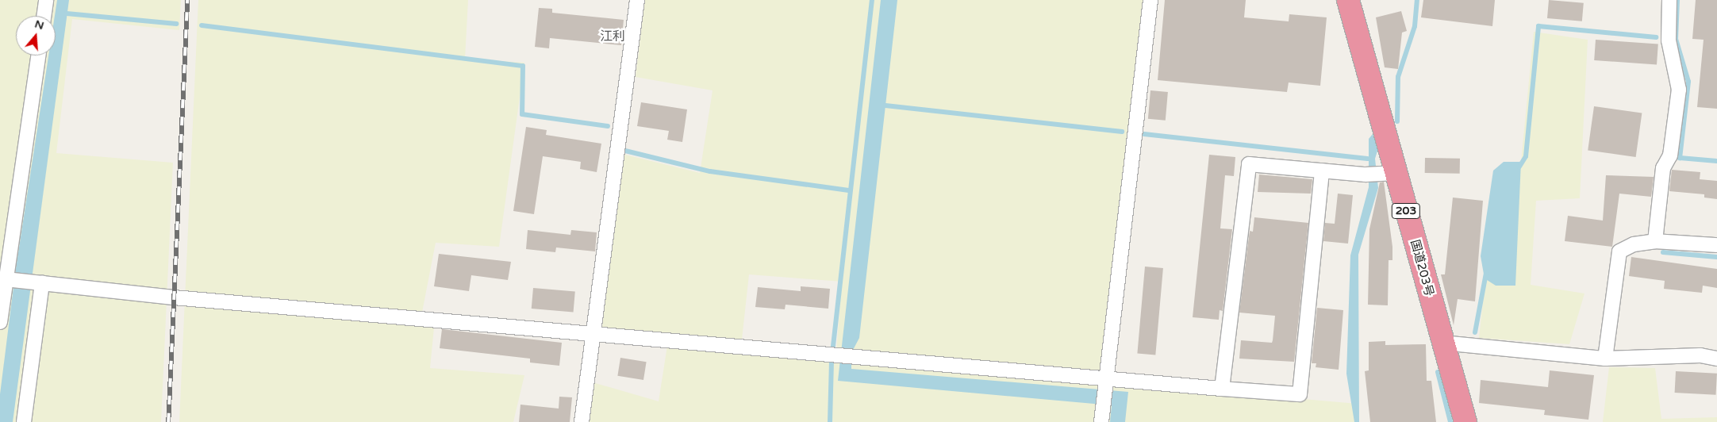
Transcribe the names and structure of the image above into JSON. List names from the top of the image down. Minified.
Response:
{"streets":{"highway":["203","国道203号"]},"districts":["江利"],"north":"top"}
